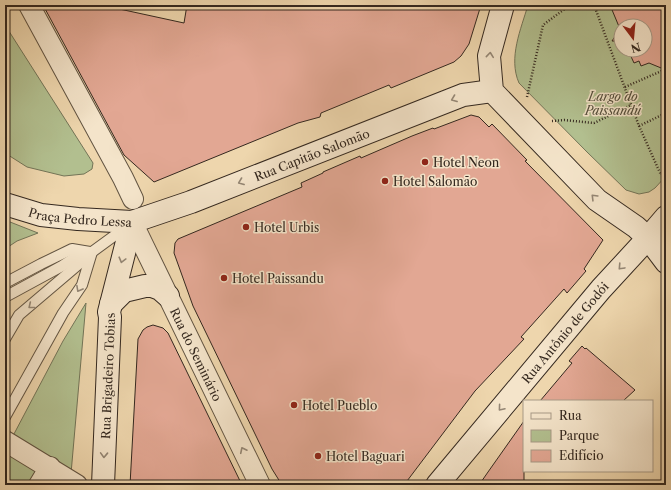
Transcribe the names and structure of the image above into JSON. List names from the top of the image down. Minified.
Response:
{"streets":{"main road":["Rua Capitão Salomão","Praça Pedro Lessa","Rua Antônio de Godói","Rua Brigadeiro Tobias"],"street":["Rua do Seminário"]},"crossings":[["Rua Capitão Salomão","Praça Pedro Lessa"],["Rua Capitão Salomão","Rua do Seminário"],["Rua Capitão Salomão","Rua Brigadeiro Tobias"],["Praça Pedro Lessa","Rua do Seminário"],["Praça Pedro Lessa","Rua Brigadeiro Tobias"],["Rua do Seminário","Rua Brigadeiro Tobias"]],"one_way":["Rua Capitão Salomão","Rua Antônio de Godói","Rua do Seminário","Rua Brigadeiro Tobias"],"parks":["Largo do Paissandú"],"places":["Hotel Neon","Hotel Salomão","Hotel Urbis","Hotel Paissandu","Hotel Pueblo","Hotel Baguari"],"legend":["Rua","Parque","Edifício"],"north":"bottom"}
